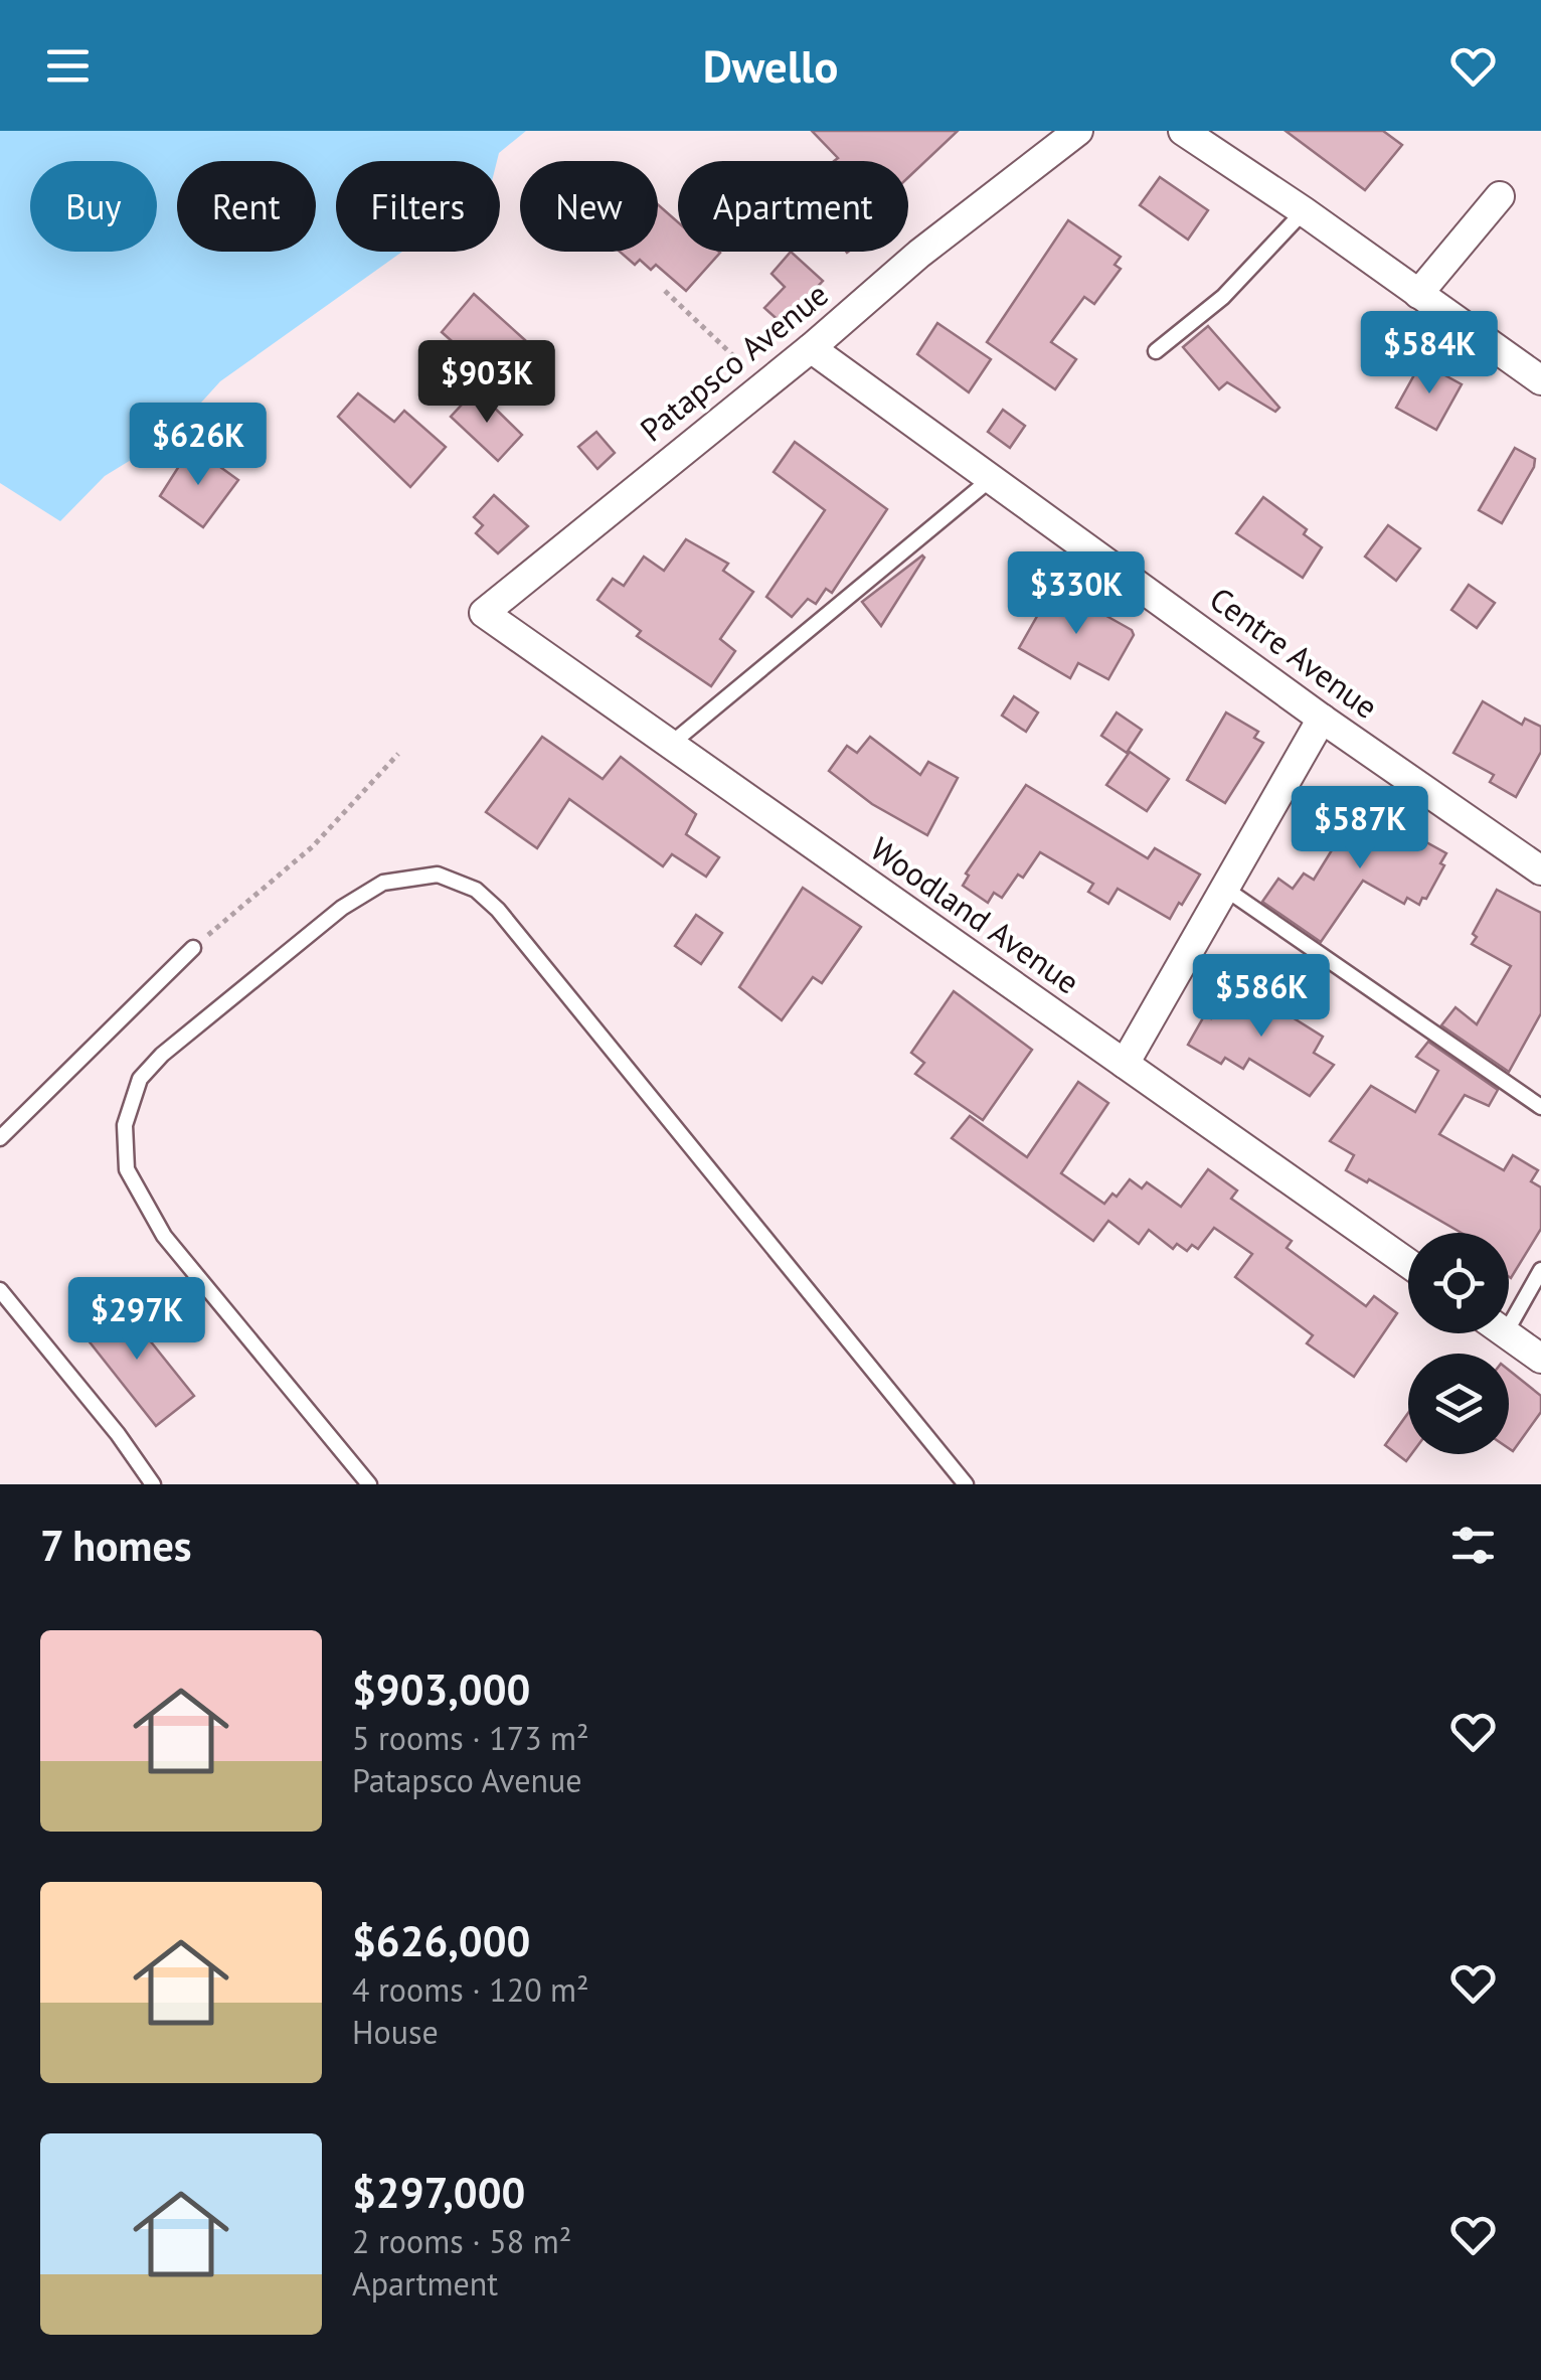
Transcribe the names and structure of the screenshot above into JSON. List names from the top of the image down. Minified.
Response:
{"streets":{"street":["Patapsco Avenue","Centre Avenue","Woodland Avenue"]},"crossings":[["Patapsco Avenue","Centre Avenue"],["Patapsco Avenue","Woodland Avenue"]],"page":{"header":"Dwello","chip":["Buy","Rent","Filters","New","Apartment"],"price":["$584K","$903K","$626K","$330K","$587K","$586K","$297K"],"heading":"7 homes","list":[{"name":"$903,000","note":"5 rooms · 173 m² · Patapsco Avenue"},{"name":"$626,000","note":"4 rooms · 120 m² · House"},{"name":"$297,000","note":"2 rooms · 58 m² · Apartment"}]}}
